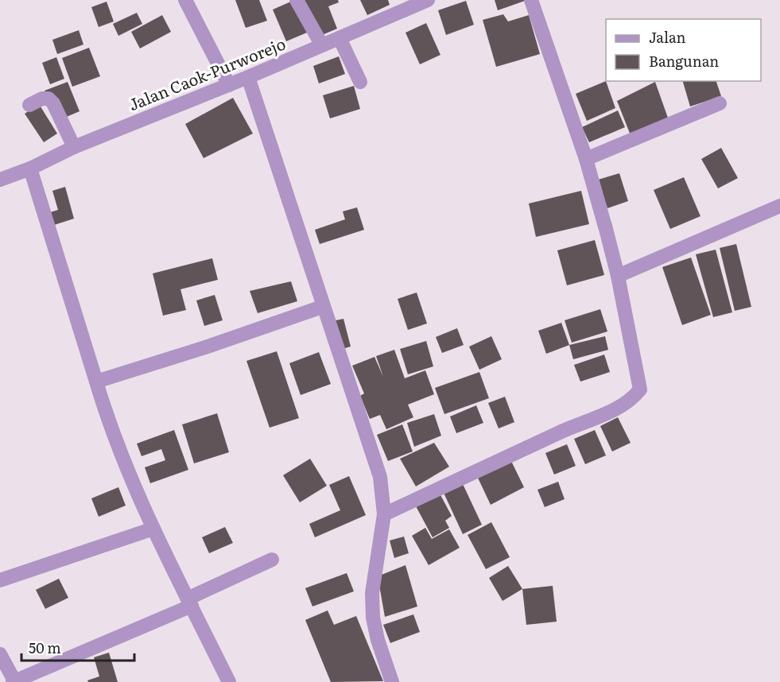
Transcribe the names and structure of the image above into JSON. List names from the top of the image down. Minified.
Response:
{"streets":{"street":["Jalan Caok-Purworejo"]},"legend":["Jalan","Bangunan"],"scale_bar":"50 m"}
